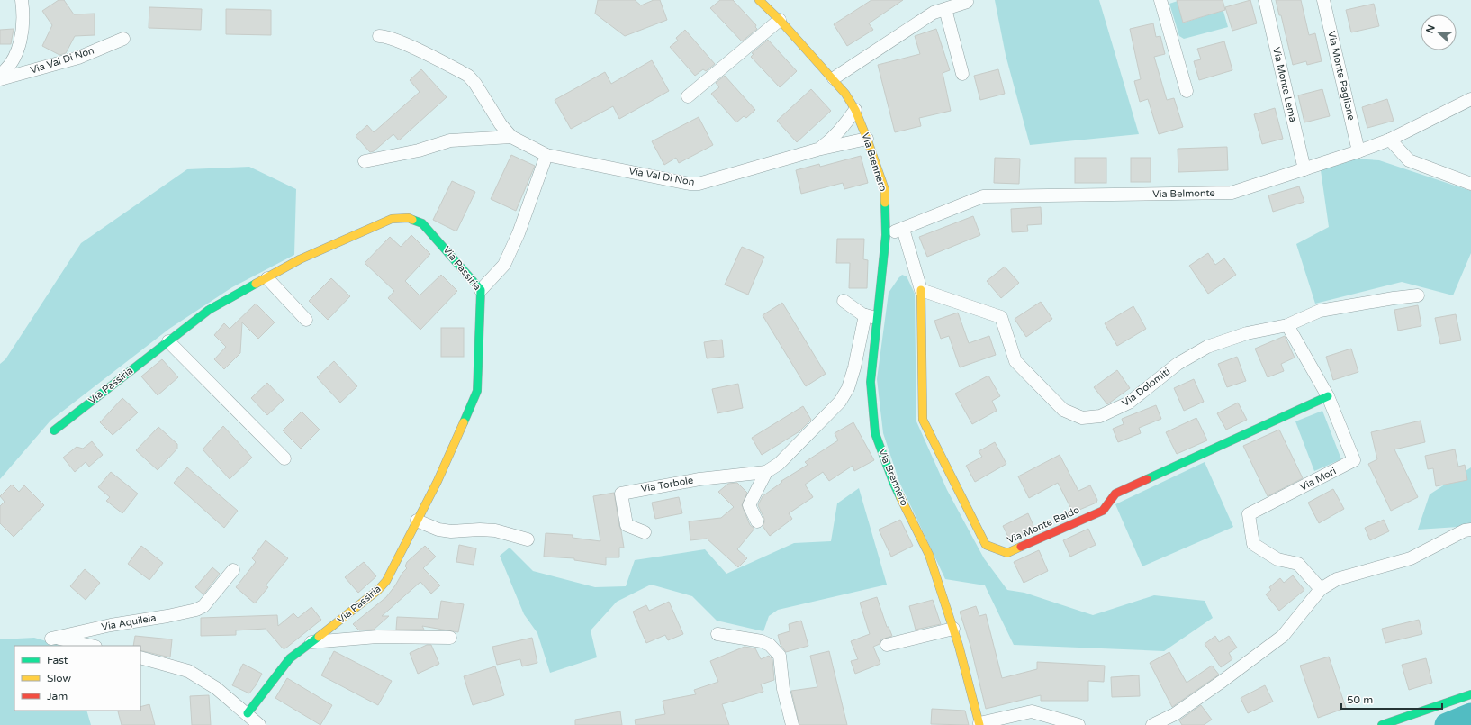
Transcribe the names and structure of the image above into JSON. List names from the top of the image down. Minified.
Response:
{"streets":{"street":["Via Val Di Non","Via Monte Paglione","Via Monte Lema","Via Brennero","Via Belmonte","Via Passiria","Via Dolomiti","Via Mori","Via Torbole","Via Monte Baldo","Via Aquileia"]},"crossings":[["Via Val Di Non","Via Brennero"],["Via Monte Paglione","Via Belmonte"],["Via Monte Lema","Via Belmonte"],["Via Brennero","Via Belmonte"],["Via Brennero","Via Torbole"],["Via Dolomiti","Via Mori"],["Via Dolomiti","Via Monte Baldo"],["Via Mori","Via Monte Baldo"]],"legend":["Fast","Slow","Jam"],"scale_bar":"50 m","north":"left"}
